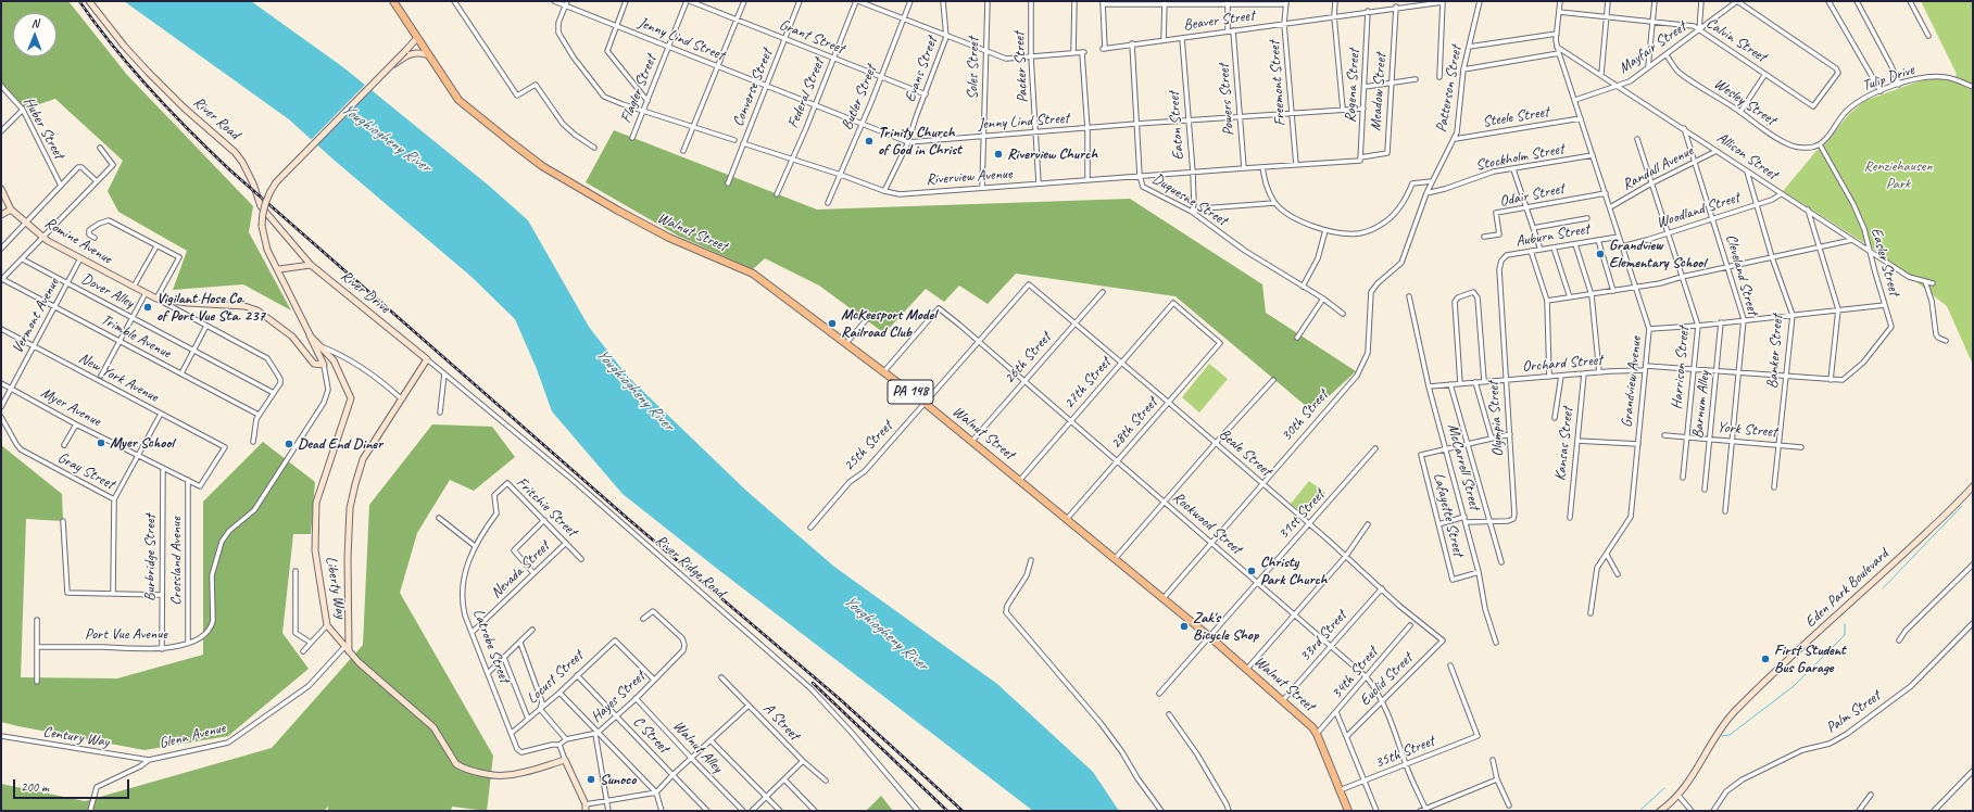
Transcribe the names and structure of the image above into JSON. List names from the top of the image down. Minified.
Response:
{"streets":{"main road":["Walnut Street","PA 148"],"street":["Beaver Street","Grant Street","Jenny Lind Street","Calvin Street","Mayfair Street","Packer Street","Soles Street","Evans Street","Tulip Drive","Freemont Street","Rogena Street","Converse Street","Flagler Street","Patterson Street","Meadow Street","Federal Street","Butler Street","Powers Street","Wesley Street","Steele Street","River Road","Eaton Street","Huber Street","Allison Street","Stockholm Street","Randall Avenue","Riverview Avenue","Odair Street","Duquesne Street","Woodland Street","Auburn Street","Romine Avenue","Easler Street","Cleveland Street","Dover Alley","River Drive","Vermont Avenue","Trimble Avenue","Banker Street","26th Street","Orchard Street","Harrison Street","New York Avenue","Grandview Avenue","27th Street","Barnum Alley","Myer Avenue","30th Street","Olympia Street","28th Street","York Street","Kansas Street","25th Street","Beale Street","McCarrell Street","Gray Street","Fritchie Street","31st Street","Lafayette Street","Rockwood Street","Burbridge Street","Crossland Avenue","River Ridge Road","Nevada Street","Liberty Way","Eden Park Boulevard","Port Vue Avenue","33rd Street","Latrobe Street","34th Street","Locust Street","Euclid Street","Hayes Street","Palm Street","A Street","C Street","Glenn Avenue","Century Way","Walnut Alley","35th Street"]},"crossings":[["Beaver Street","Freemont Street"],["Beaver Street","Rogena Street"],["Beaver Street","Meadow Street"],["Beaver Street","Powers Street"],["Beaver Street","Eaton Street"],["Beaver Street","Duquesne Street"],["Grant Street","Evans Street"],["Grant Street","Converse Street"],["Grant Street","Flagler Street"],["Grant Street","Federal Street"],["Grant Street","Butler Street"],["Jenny Lind Street","Packer Street"],["Jenny Lind Street","Soles Street"],["Jenny Lind Street","Evans Street"],["Jenny Lind Street","Freemont Street"],["Jenny Lind Street","Rogena Street"],["Jenny Lind Street","Converse Street"],["Jenny Lind Street","Flagler Street"],["Jenny Lind Street","Federal Street"],["Jenny Lind Street","Butler Street"],["Jenny Lind Street","Powers Street"],["Jenny Lind Street","Eaton Street"],["Jenny Lind Street","Duquesne Street"],["Calvin Street","Mayfair Street"],["Calvin Street","Grandview Avenue"],["Mayfair Street","Wesley Street"],["Mayfair Street","Allison Street"],["Mayfair Street","Grandview Avenue"],["Packer Street","Riverview Avenue"],["Soles Street","Riverview Avenue"],["Evans Street","Riverview Avenue"],["Tulip Drive","Wesley Street"],["Tulip Drive","Easler Street"],["Freemont Street","Riverview Avenue"],["Rogena Street","Meadow Street"],["Rogena Street","Riverview Avenue"],["Converse Street","Riverview Avenue"],["Patterson Street","Steele Street"],["Patterson Street","Stockholm Street"],["Patterson Street","30th Street"],["Meadow Street","Riverview Avenue"],["Federal Street","Riverview Avenue"],["Butler Street","Riverview Avenue"],["Powers Street","Riverview Avenue"],["Wesley Street","Easler Street"],["Steele Street","Grandview Avenue"],["River Road","River Drive"],["Eaton Street","Riverview Avenue"],["Eaton Street","Duquesne Street"],["Allison Street","Randall Avenue"],["Allison Street","Woodland Street"],["Allison Street","Easler Street"],["Allison Street","Cleveland Street"],["Allison Street","Banker Street"],["Allison Street","Grandview Avenue"],["Stockholm Street","Grandview Avenue"],["Randall Avenue","Cleveland Street"],["Randall Avenue","Harrison Street"],["Randall Avenue","Grandview Avenue"],["Riverview Avenue","Duquesne Street"],["Odair Street","Grandview Avenue"],["Woodland Street","Cleveland Street"],["Woodland Street","Banker Street"],["Woodland Street","Harrison Street"],["Woodland Street","Grandview Avenue"],["Walnut Street","26th Street"],["Walnut Street","27th Street"],["Walnut Street","30th Street"],["Walnut Street","28th Street"],["Walnut Street","25th Street"],["Walnut Street","31st Street"],["Walnut Street","Rockwood Street"],["Walnut Street","33rd Street"],["Walnut Street","34th Street"],["Walnut Street","35th Street"],["Auburn Street","Grandview Avenue"],["Auburn Street","Olympia Street"],["Romine Avenue","Dover Alley"],["Romine Avenue","Vermont Avenue"],["Romine Avenue","Port Vue Avenue"],["Easler Street","Orchard Street"],["Cleveland Street","Orchard Street"],["Cleveland Street","York Street"],["Dover Alley","Vermont Avenue"],["River Drive","River Ridge Road"],["Vermont Avenue","Trimble Avenue"],["Vermont Avenue","New York Avenue"],["Vermont Avenue","Myer Avenue"],["Banker Street","Orchard Street"],["Banker Street","York Street"],["26th Street","Beale Street"],["26th Street","Rockwood Street"],["Orchard Street","Harrison Street"],["Orchard Street","Grandview Avenue"],["Orchard Street","Barnum Alley"],["Orchard Street","Olympia Street"],["Orchard Street","Kansas Street"],["Orchard Street","McCarrell Street"],["Harrison Street","York Street"],["New York Avenue","Myer Avenue"],["27th Street","28th Street"],["27th Street","Beale Street"],["27th Street","Rockwood Street"],["Barnum Alley","York Street"],["Myer Avenue","Burbridge Street"],["Myer Avenue","Crossland Avenue"],["30th Street","Beale Street"],["30th Street","Rockwood Street"],["Olympia Street","McCarrell Street"],["28th Street","Beale Street"],["28th Street","Rockwood Street"],["25th Street","Beale Street"],["25th Street","Rockwood Street"],["Beale Street","31st Street"],["Beale Street","33rd Street"],["Beale Street","Euclid Street"],["McCarrell Street","Lafayette Street"],["Fritchie Street","Nevada Street"],["Fritchie Street","Latrobe Street"],["31st Street","Rockwood Street"],["Rockwood Street","33rd Street"],["Rockwood Street","34th Street"],["Rockwood Street","Euclid Street"],["Rockwood Street","35th Street"],["Burbridge Street","Port Vue Avenue"],["Crossland Avenue","Port Vue Avenue"],["Nevada Street","Latrobe Street"],["Liberty Way","Port Vue Avenue"],["Liberty Way","Glenn Avenue"],["Latrobe Street","Locust Street"],["Latrobe Street","Hayes Street"],["Locust Street","Hayes Street"],["Locust Street","C Street"],["Hayes Street","C Street"],["Hayes Street","Walnut Alley"],["Glenn Avenue","Century Way"]],"water":["Youghiogheny River"],"parks":["Renziehausen Park"],"places":["Trinity Church of God in Christ","Riverview Church","Grandview Elementary School","Vigilant Hose Co. of Port Vue Sta. 237","McKeesport Model Railroad Club","Myer School","Dead End Diner","Christy Park Church","Zak's Bicycle Shop","First Student Bus Garage","Sunoco"],"scale_bar":"200 m","north":"top"}
